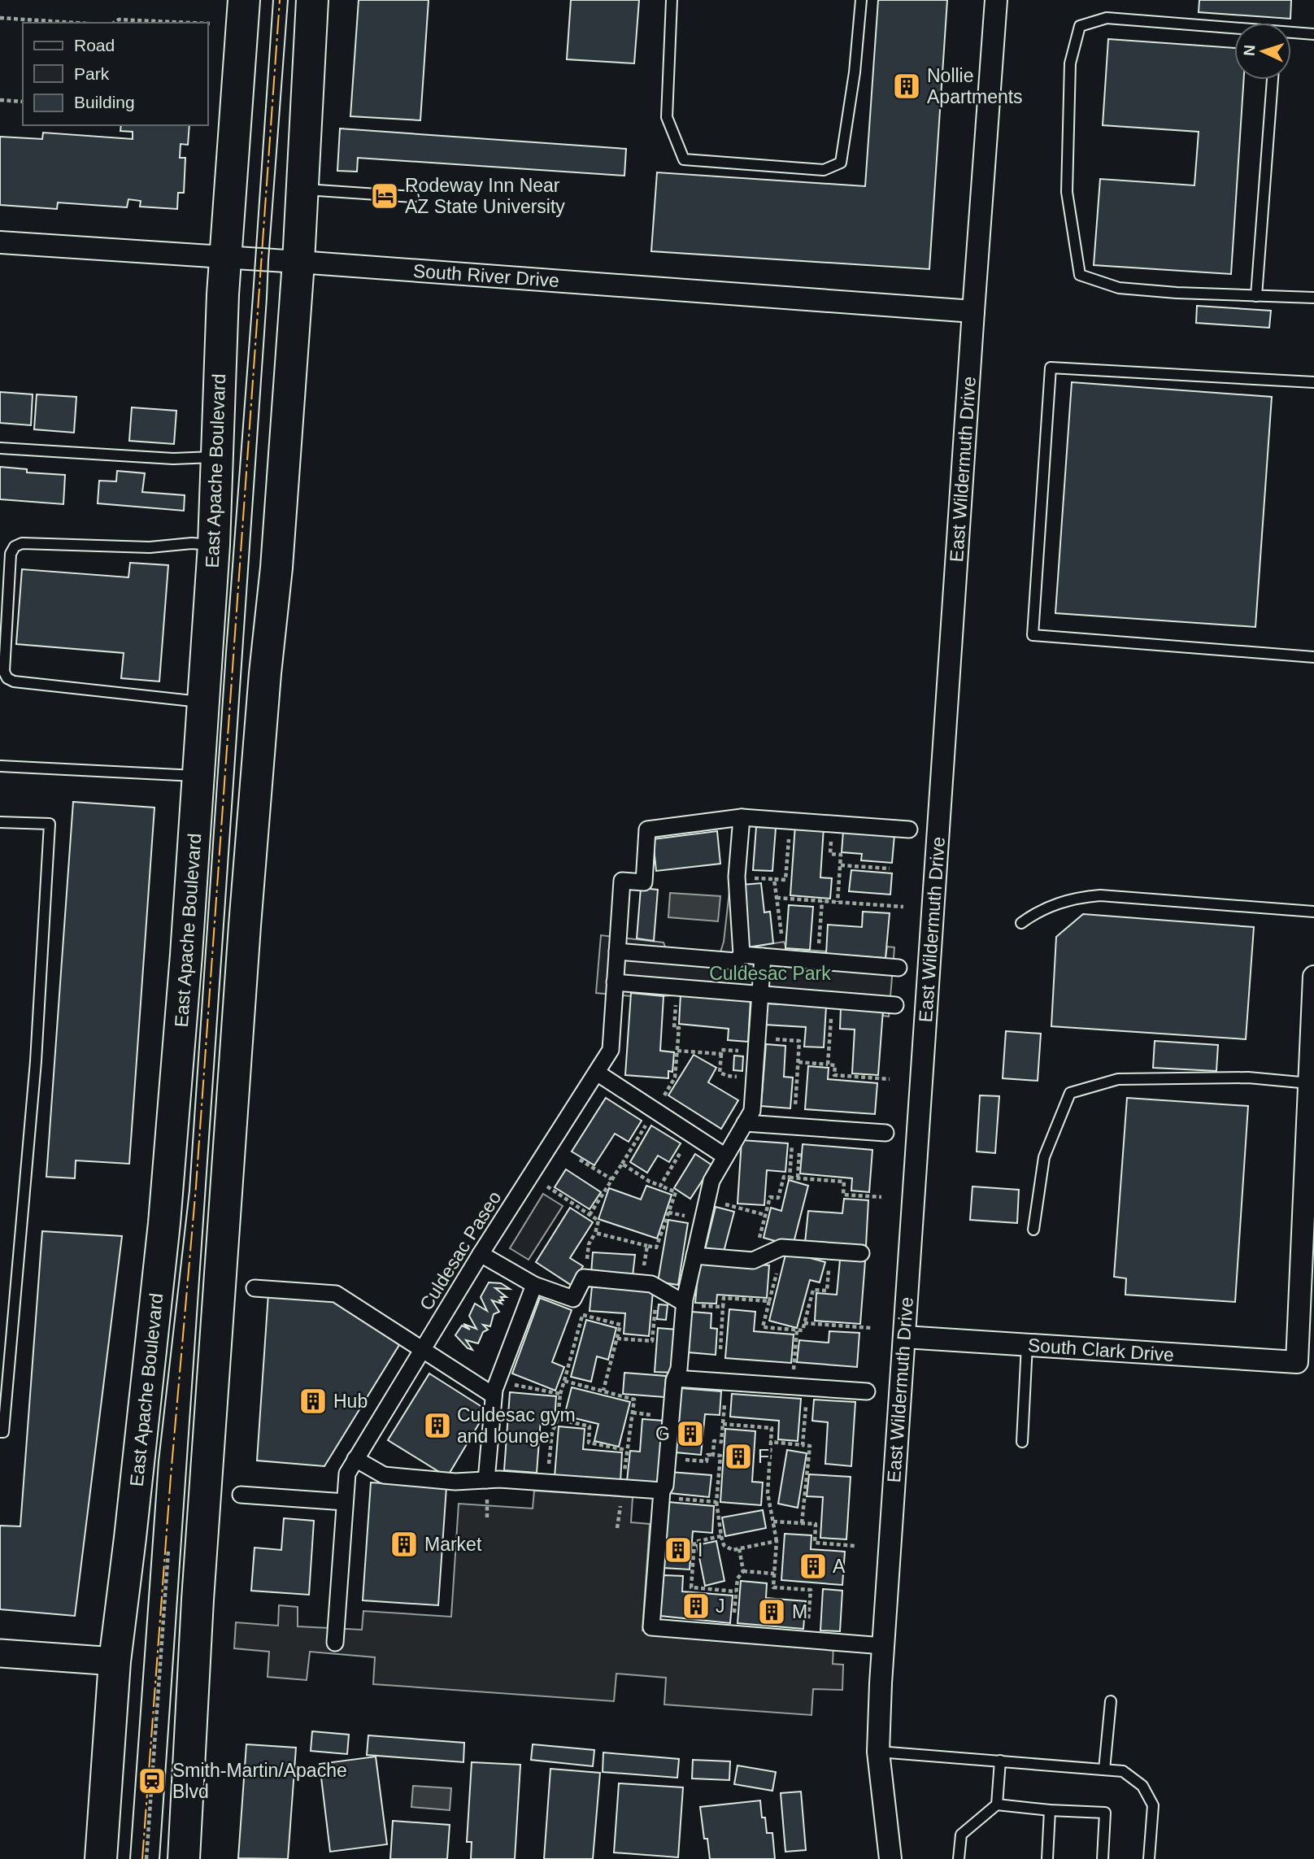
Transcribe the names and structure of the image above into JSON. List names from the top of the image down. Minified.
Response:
{"streets":{"main road":["East Apache Boulevard"],"street":["South River Drive","East Wildermuth Drive","Culdesac Paseo","South Clark Drive"]},"crossings":[["South River Drive","East Wildermuth Drive"],["South River Drive","East Apache Boulevard"],["East Wildermuth Drive","South Clark Drive"]],"parks":["Culdesac Park"],"places":{"building":["Nollie Apartments","Hub","Culdesac gym and lounge","G","F","Market","I","A","J","M"],"hotel":["Rodeway Inn Near AZ State University"],"station":["Smith-Martin/Apache Blvd"]},"legend":["Road","Park","Building"],"north":"left"}
